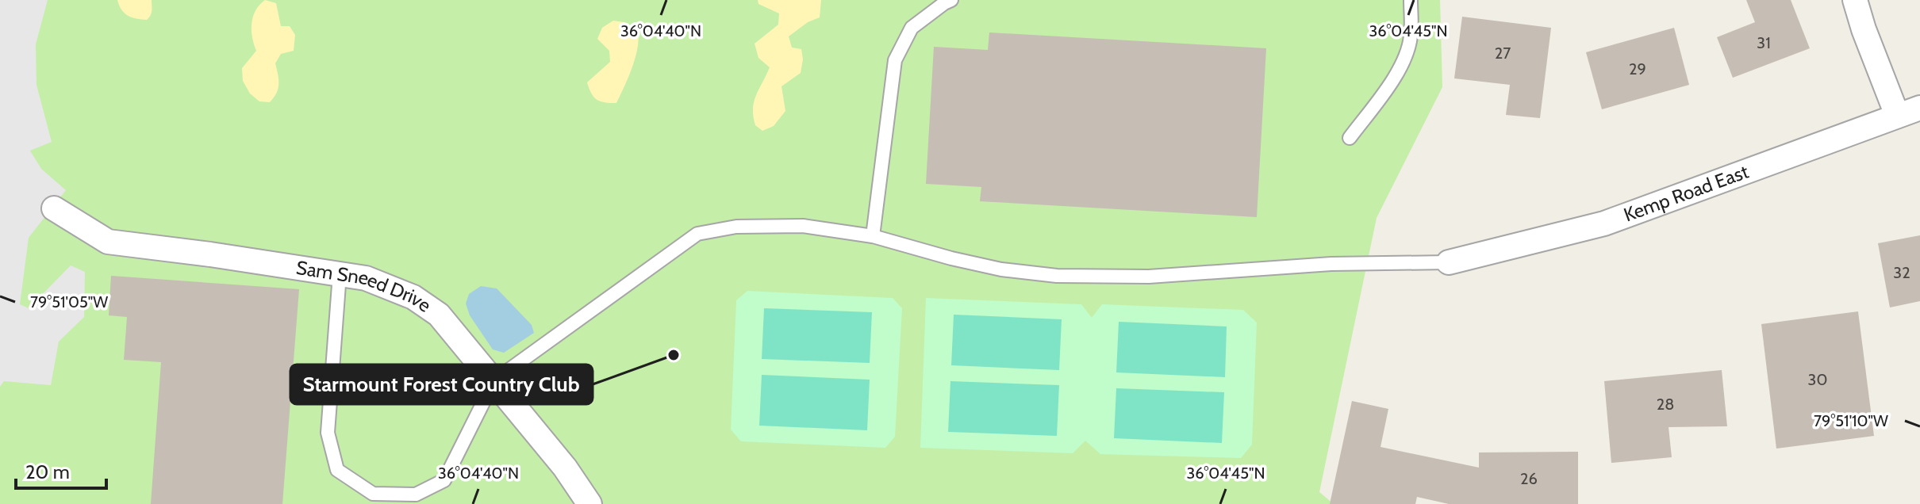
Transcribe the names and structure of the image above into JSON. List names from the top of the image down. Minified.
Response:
{"streets":{"street":["Kemp Road East","Sam Sneed Drive"]},"places":["Starmount Forest Country Club"],"house_numbers":["31","27","29","32","30","28","26"],"scale_bar":"20 m","coordinates":["36°04'40\"N","36°04'45\"N","79°51'05\"W","79°51'10\"W"]}
